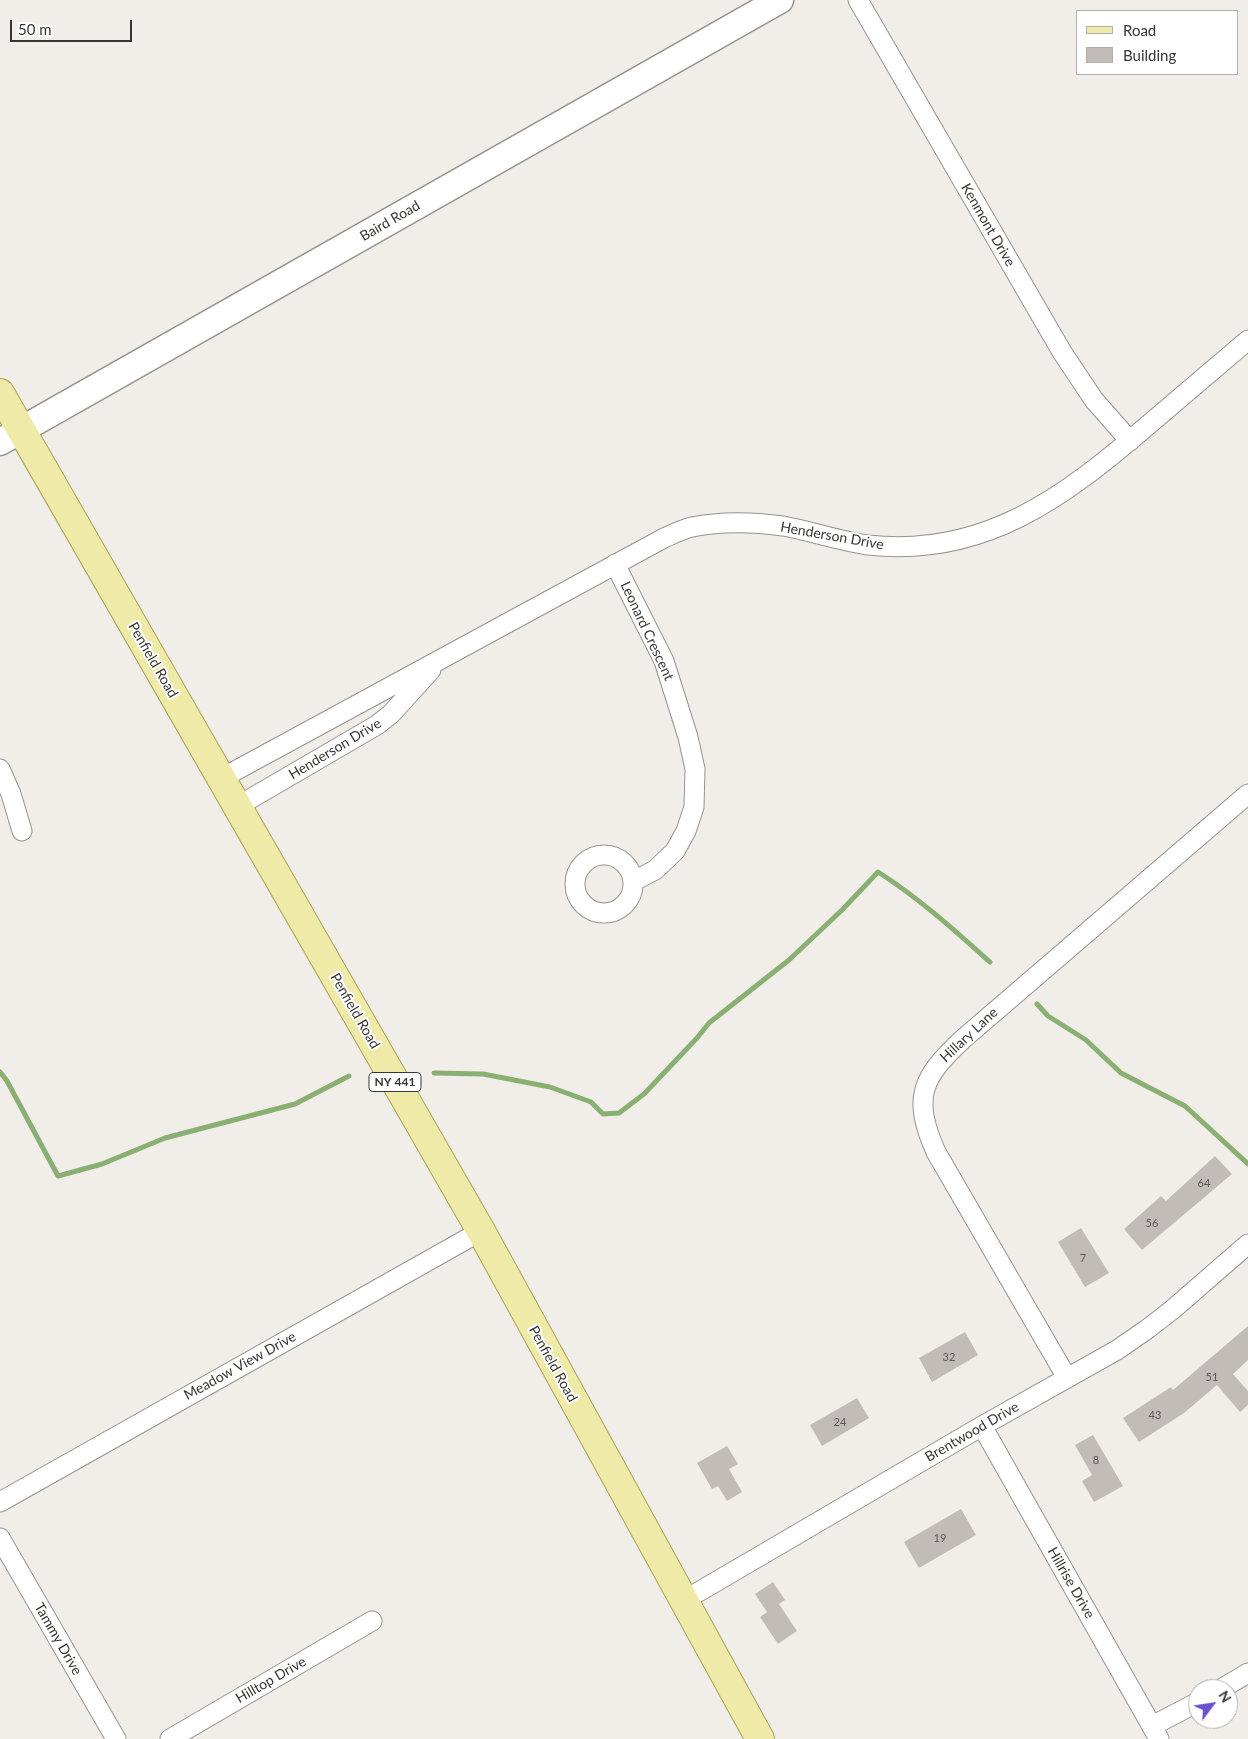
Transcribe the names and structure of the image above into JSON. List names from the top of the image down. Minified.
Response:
{"streets":{"main road":["Penfield Road","NY 441"],"street":["Baird Road","Kenmont Drive","Henderson Drive","Leonard Crescent","Hillary Lane","Meadow View Drive","Brentwood Drive","Hillrise Drive","Tammy Drive","Hilltop Drive"]},"crossings":[["Baird Road","Penfield Road"],["Kenmont Drive","Henderson Drive"],["Henderson Drive","Leonard Crescent"],["Henderson Drive","Penfield Road"],["Penfield Road","Meadow View Drive"],["Penfield Road","Brentwood Drive"],["Hillary Lane","Brentwood Drive"],["Brentwood Drive","Hillrise Drive"]],"house_numbers":["64","56","7","32","51","43","24","8","19"],"legend":["Road","Building"],"scale_bar":"50 m","north":"top right"}
